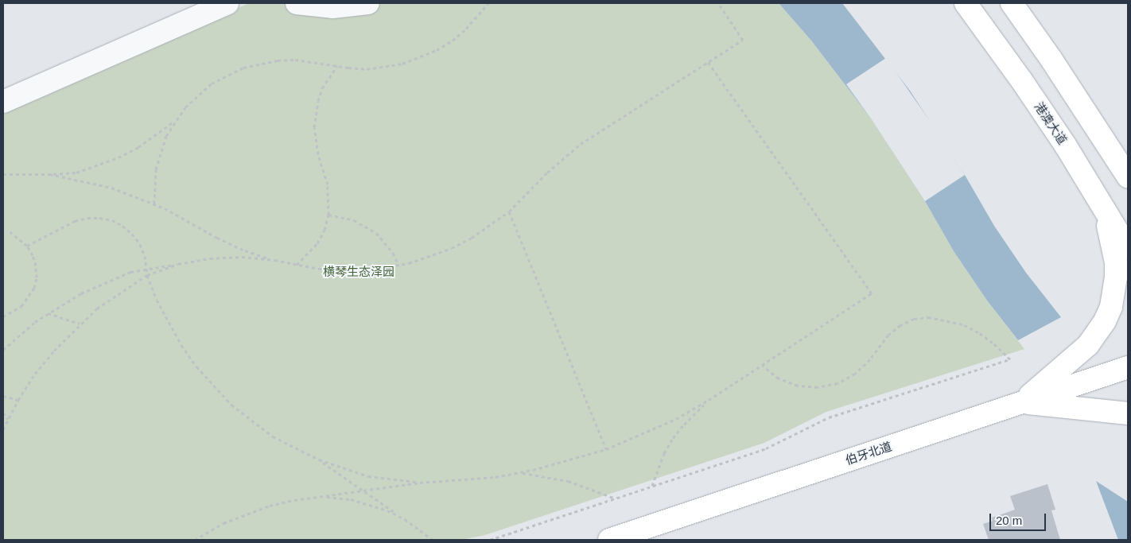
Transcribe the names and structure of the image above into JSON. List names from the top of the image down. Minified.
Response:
{"streets":{"main road":["港澳大道","伯牙北道"]},"parks":["横琴生态泽园"],"scale_bar":"20 m"}
